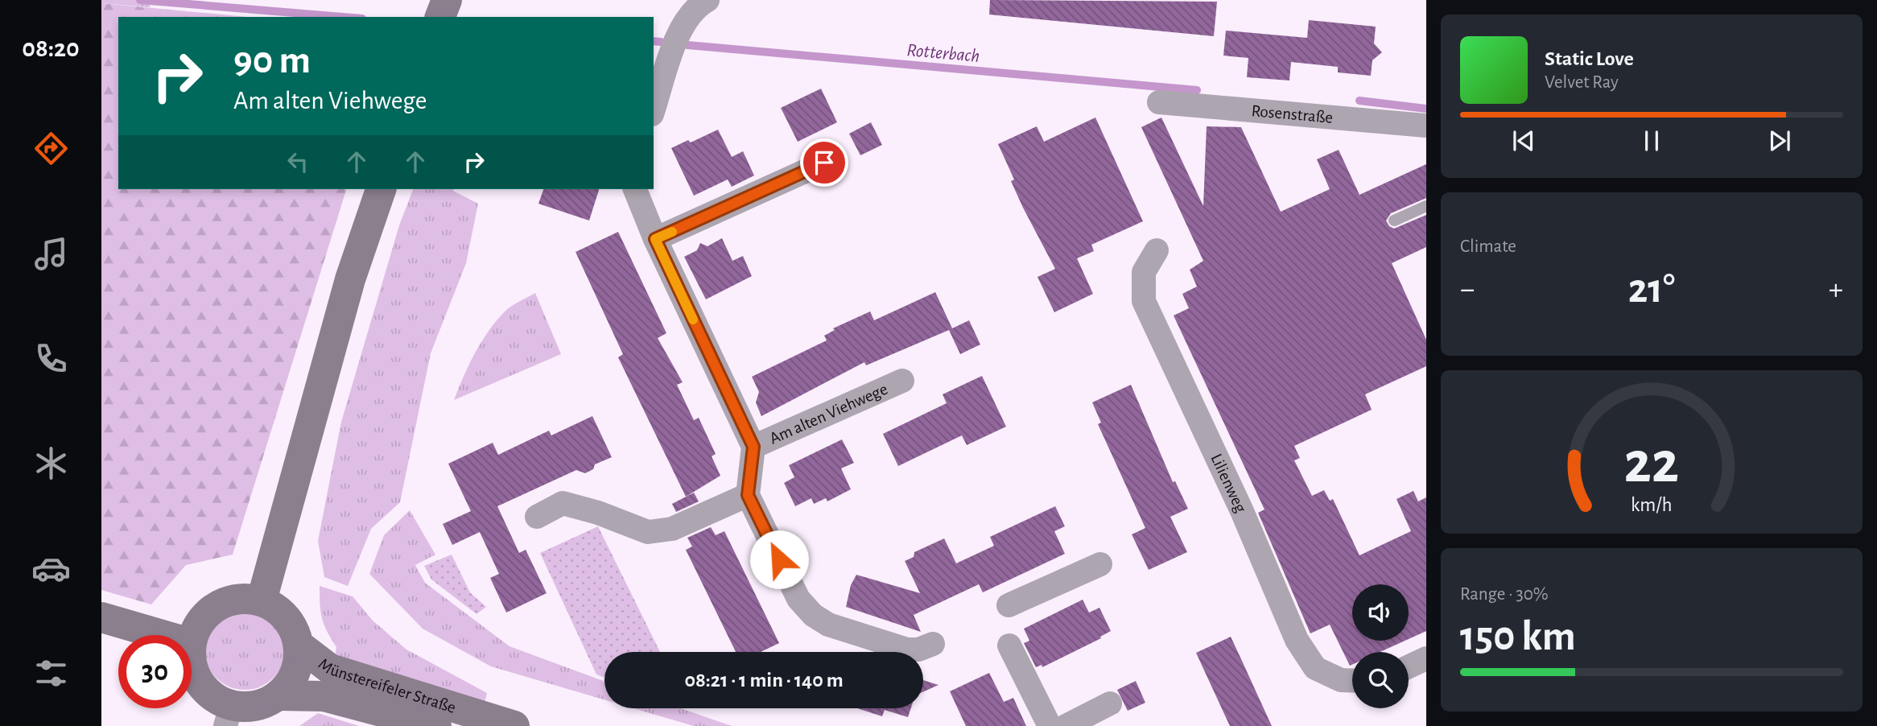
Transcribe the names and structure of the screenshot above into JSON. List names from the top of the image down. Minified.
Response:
{"streets":{"main road":["Münstereifeler Straße"],"street":["Rosenstraße","Am alten Viehwege","Lilienweg"]},"water":["Rotterbach"],"page":{"tabs":"08:20","turn":["90 m","Am alten Viehwege"],"song":["Static Love","Velvet Ray"],"tile":["Climate",["Range · 30%","150 km"]],"heat":["−","21°","+"],"limit":"30","trip":"08:21 · 1 min · 140 m","gauge":["22","km/h"]}}
